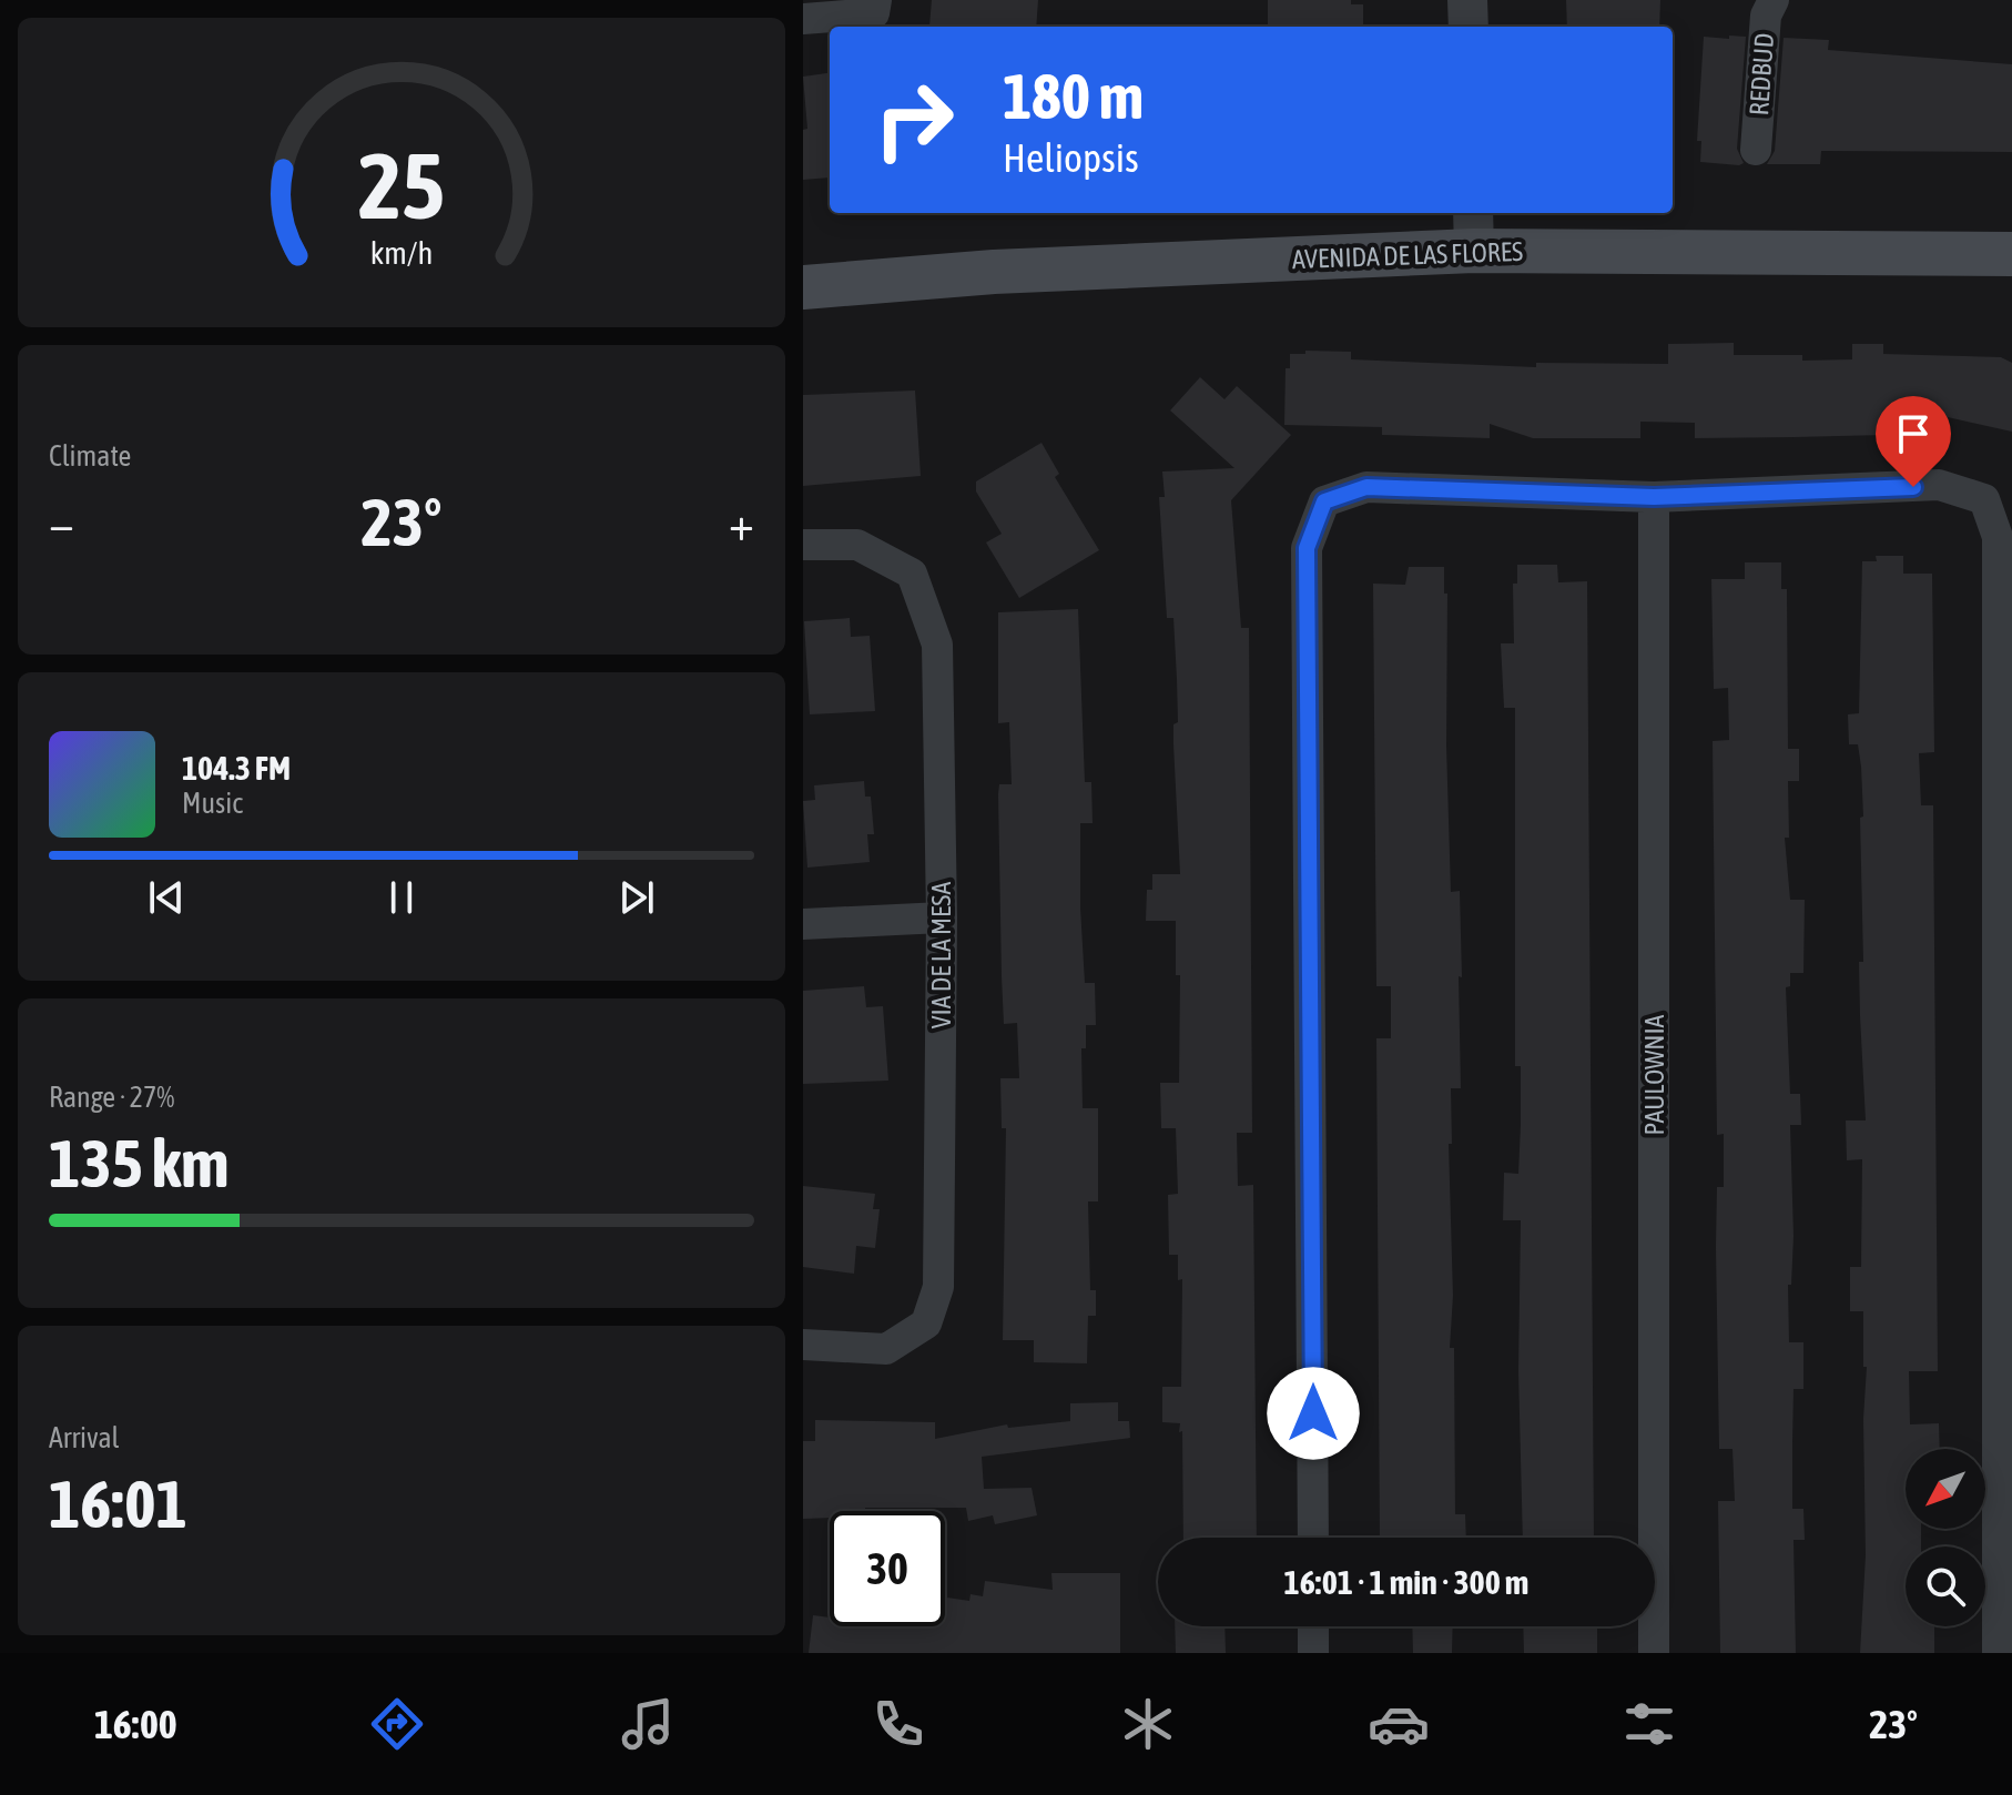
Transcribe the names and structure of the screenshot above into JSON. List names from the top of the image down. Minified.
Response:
{"streets":{"main road":["AVENIDA DE LAS FLORES"],"street":["REDBUD","VIA DE LA MESA","PAULOWNIA"]},"north":"bottom left","page":{"turn":["180 m","Heliopsis"],"tile":["Climate",["Range · 27%","135 km"],["Arrival","16:01"]],"heat":["−","23°","+"],"song":["104.3 FM","Music"],"limit":"30","trip":"16:01 · 1 min · 300 m","tabs":["16:00","23°"],"gauge":["25","km/h"]}}
